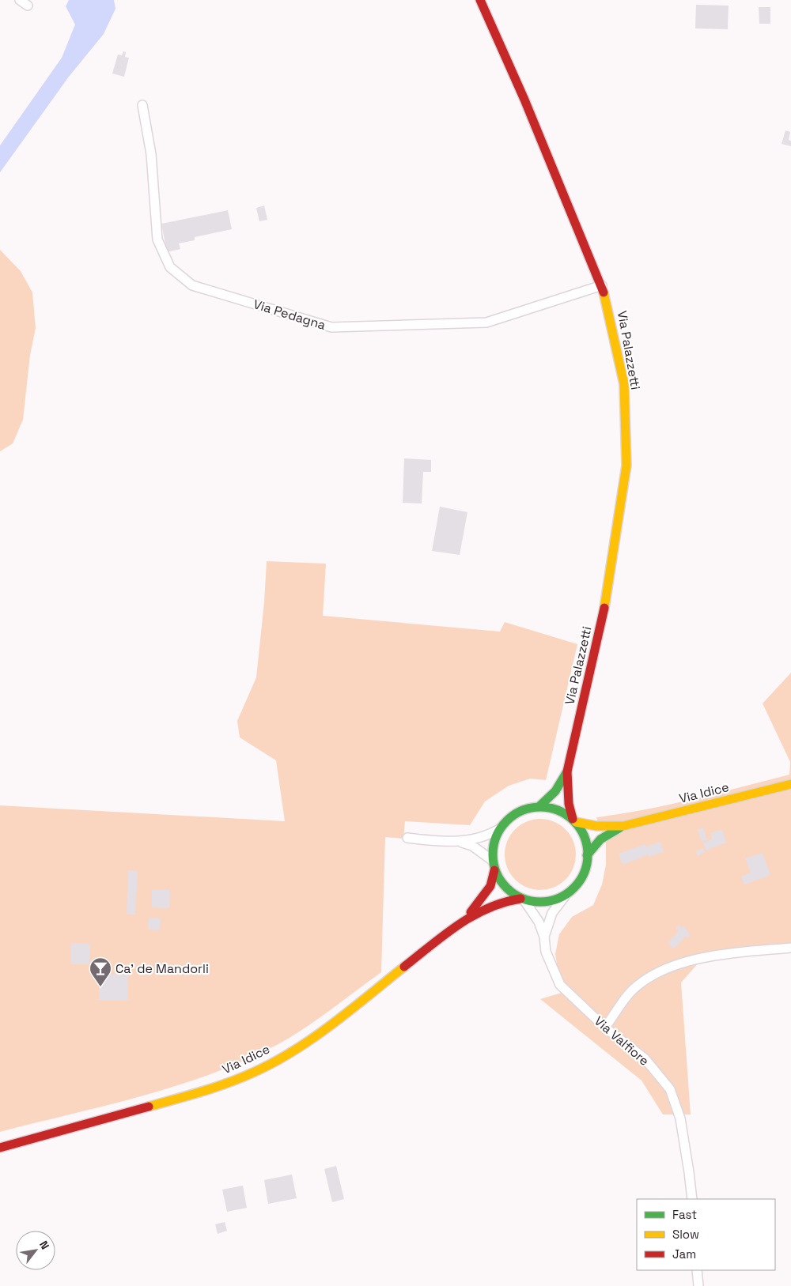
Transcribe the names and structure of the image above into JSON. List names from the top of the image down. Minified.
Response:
{"streets":{"main road":["Via Palazzetti","Via Idice"],"street":["Via Pedagna","Via Valfiore"]},"crossings":[["Via Pedagna","Via Palazzetti"],["Via Palazzetti","Via Idice"],["Via Palazzetti","Via Valfiore"],["Via Idice","Via Valfiore"]],"places":{"bar":["Ca' de Mandorli"]},"legend":["Fast","Slow","Jam"],"north":"top right"}
